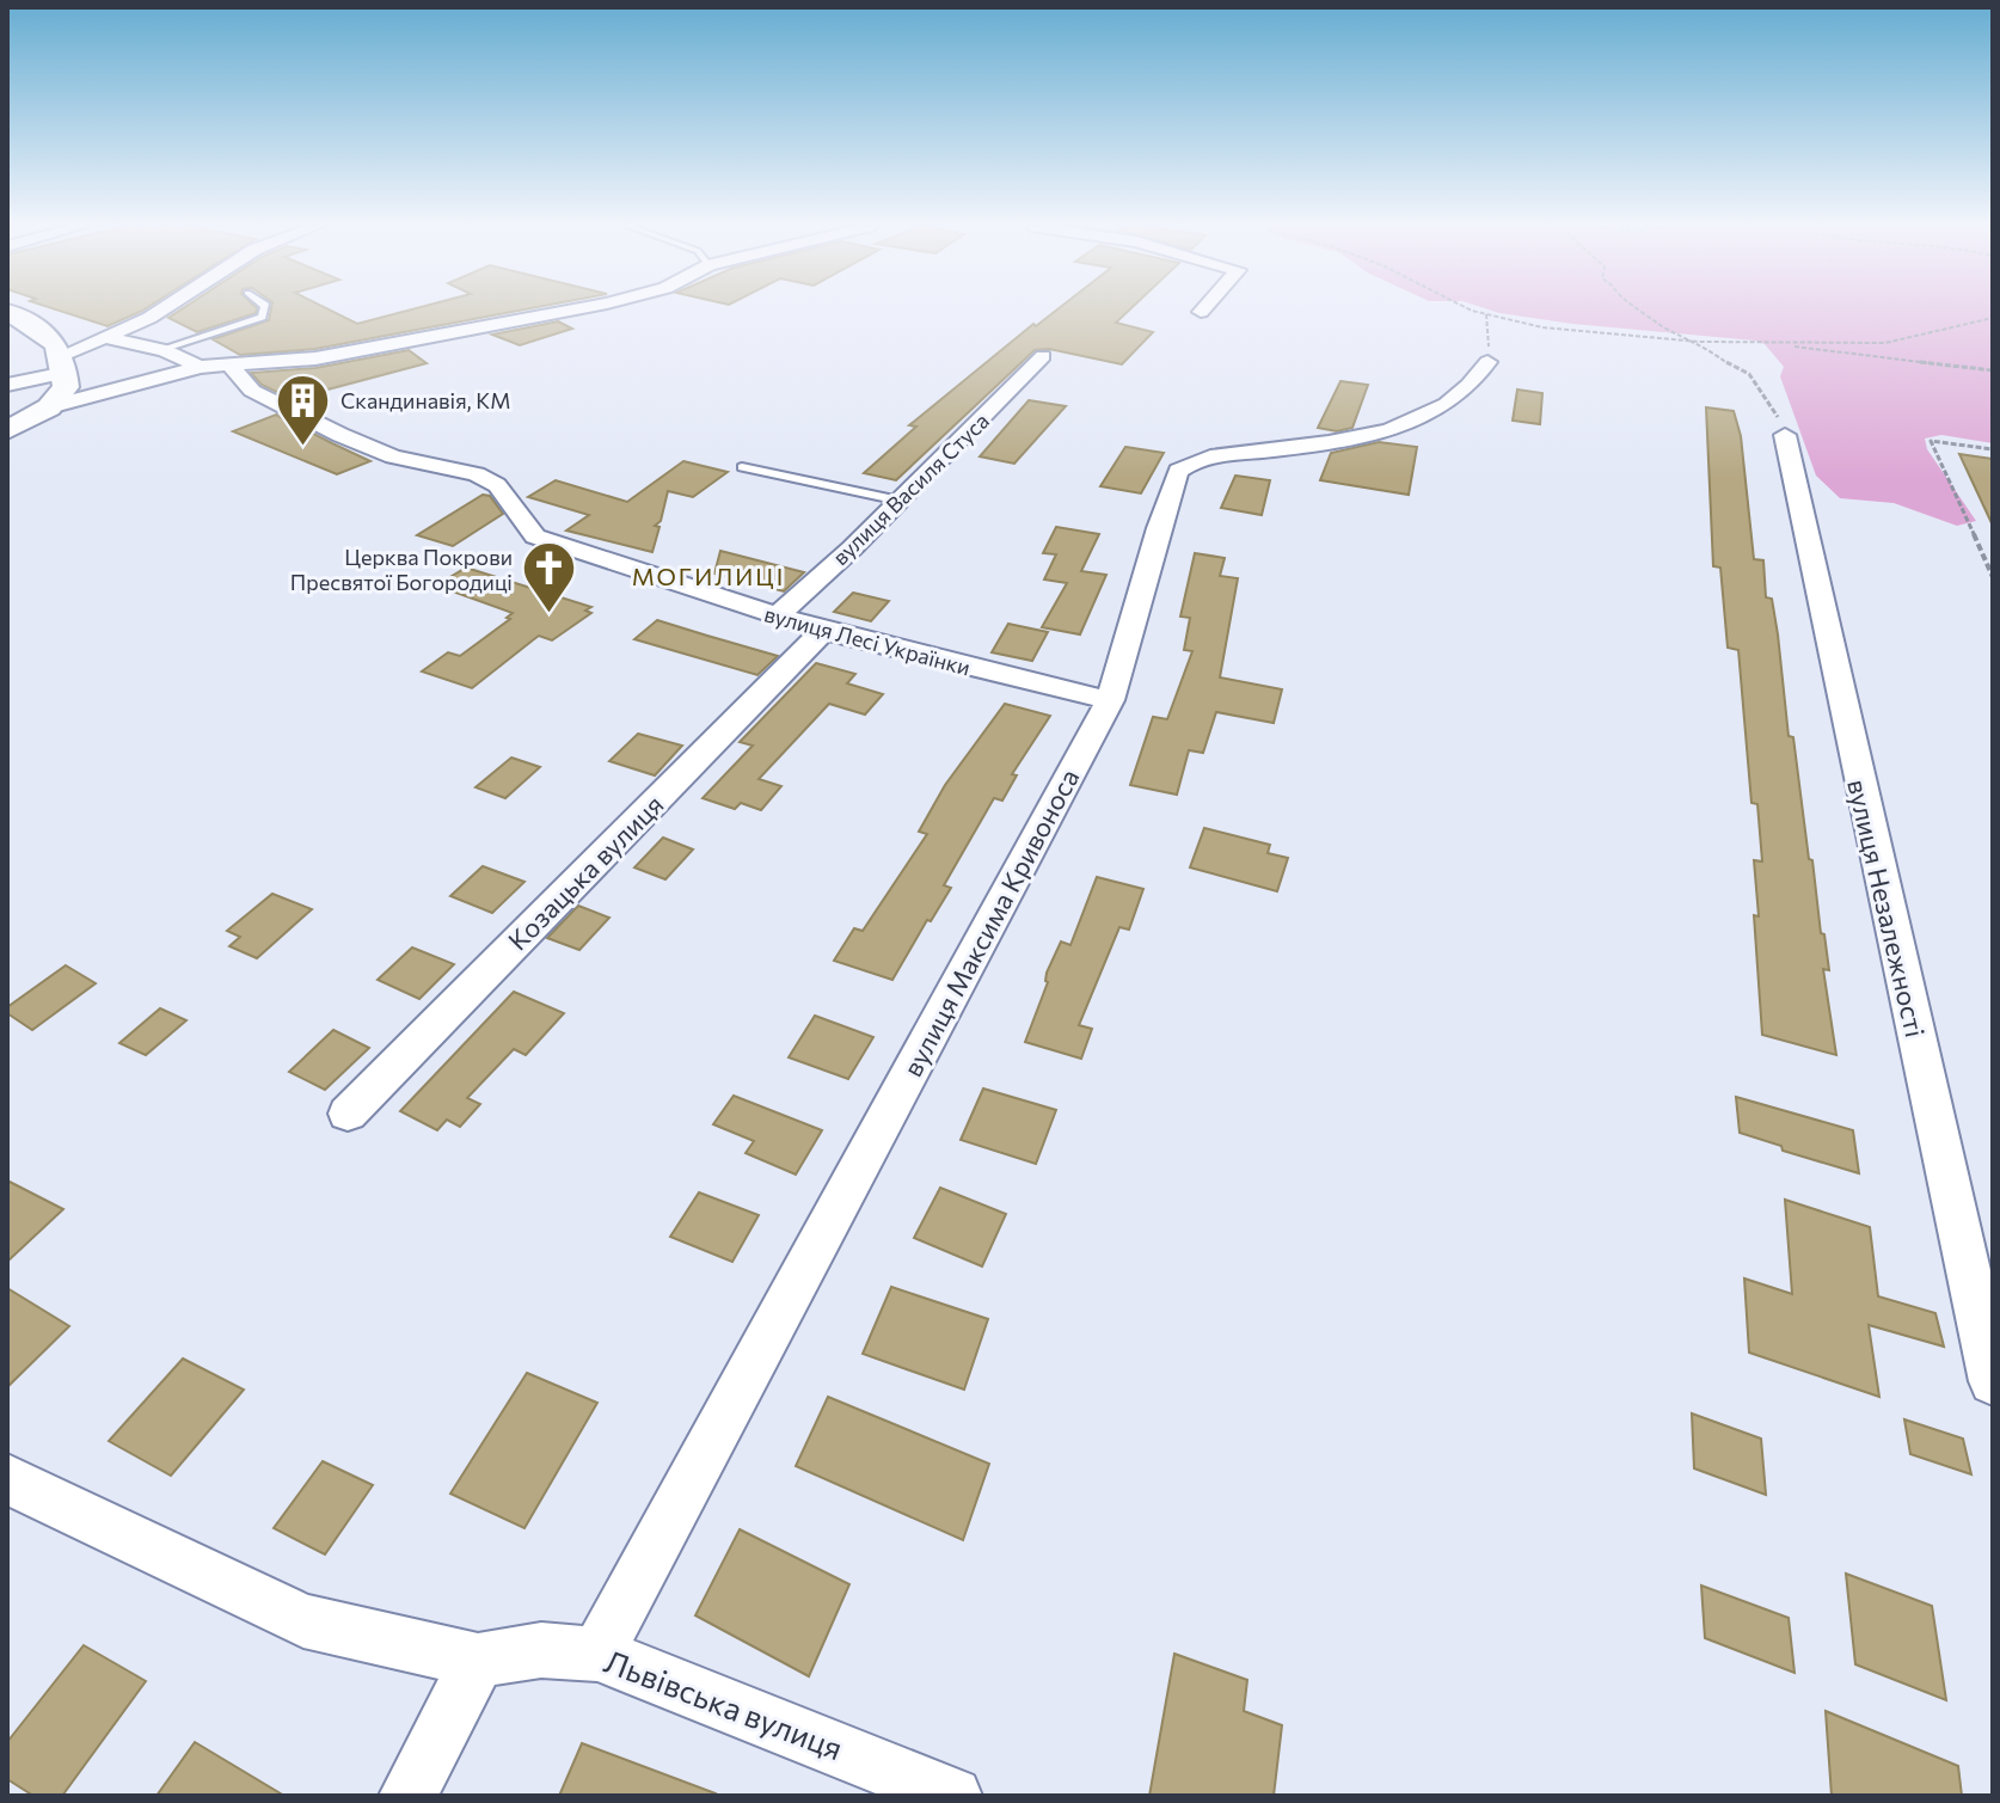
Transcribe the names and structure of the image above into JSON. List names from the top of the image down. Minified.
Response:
{"streets":{"street":["вулиця Василя Стуса","вулиця Лесі Українки","Козацька вулиця","вулиця Незалежності","вулиця Максима Кривоноса","Львівська вулиця"]},"crossings":[["вулиця Василя Стуса","вулиця Лесі Українки"],["вулиця Лесі Українки","Козацька вулиця"],["вулиця Лесі Українки","вулиця Максима Кривоноса"],["вулиця Максима Кривоноса","Львівська вулиця"]],"districts":["МОГИЛИЦІ"],"places":{"building":["Скандинавія, КМ"],"church":["Церква Покрови Пресвятої Богородиці"]}}
